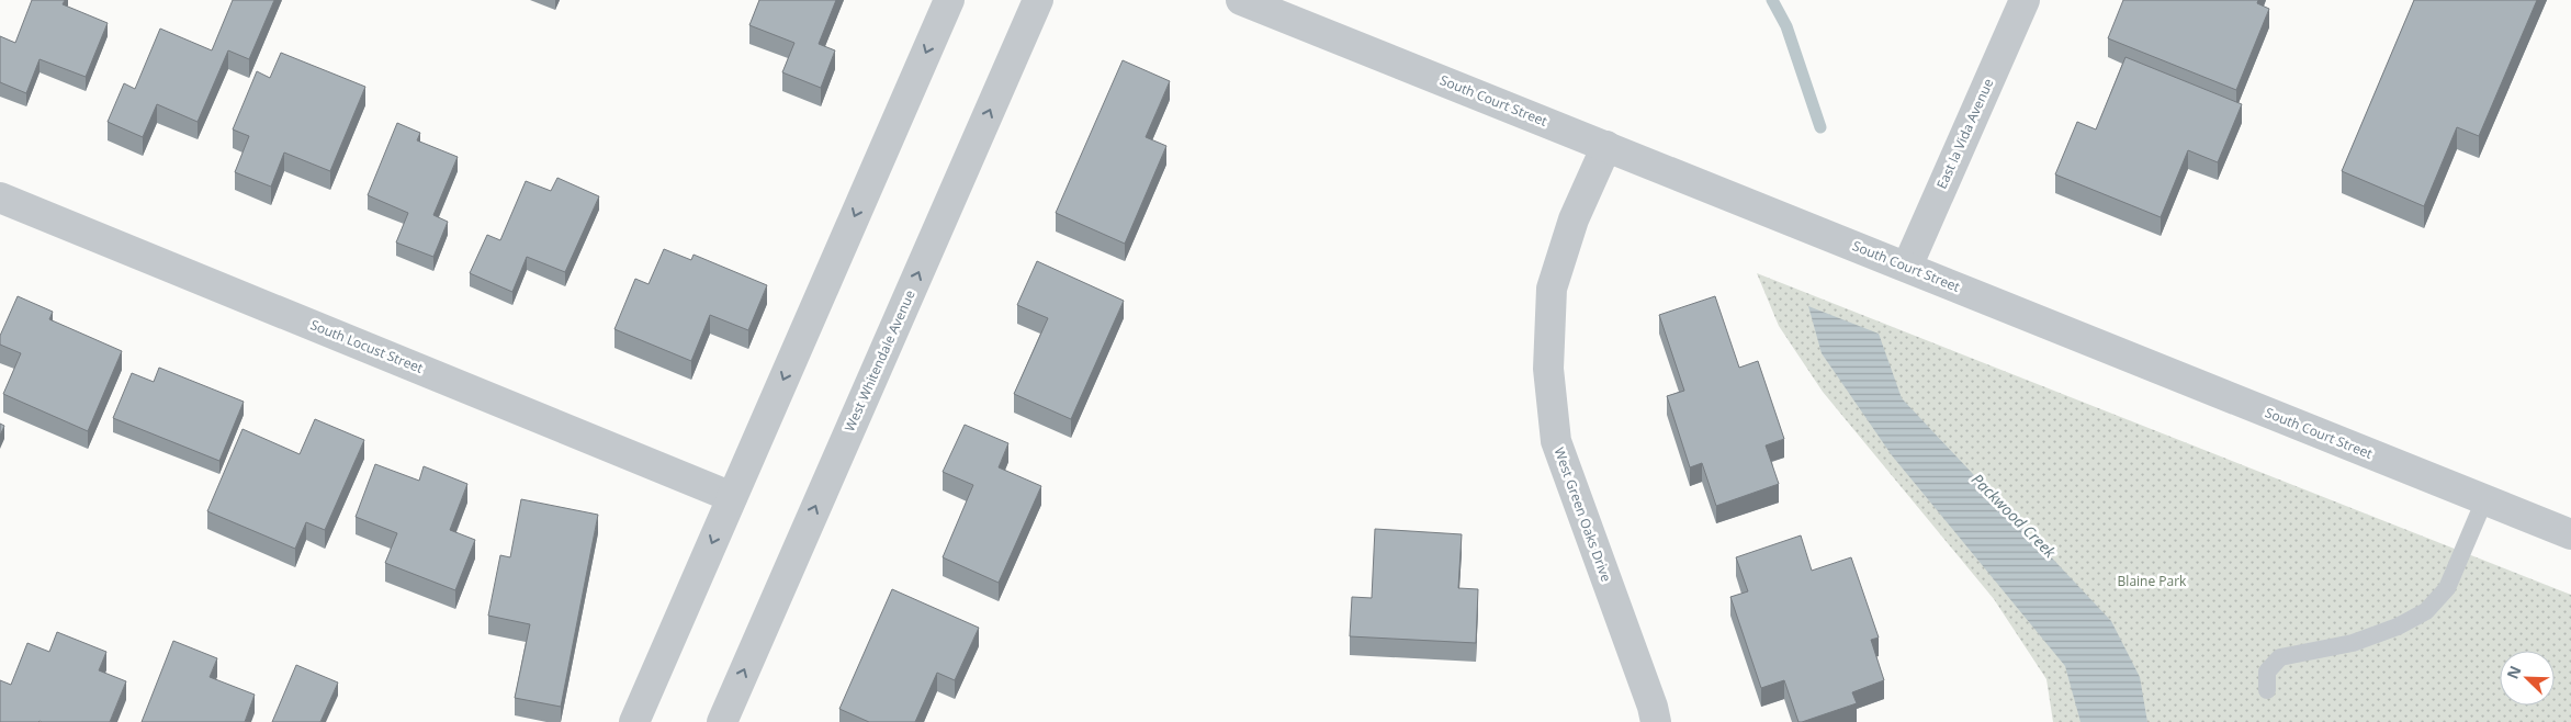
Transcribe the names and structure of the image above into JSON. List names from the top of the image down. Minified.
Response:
{"streets":{"street":["South Court Street","East la Vida Avenue","South Locust Street","West Whitendale Avenue","West Green Oaks Drive"]},"crossings":[["South Court Street","East la Vida Avenue"],["South Court Street","West Green Oaks Drive"]],"water":["Packwood Creek"],"parks":["Blaine Park"],"north":"top left"}
